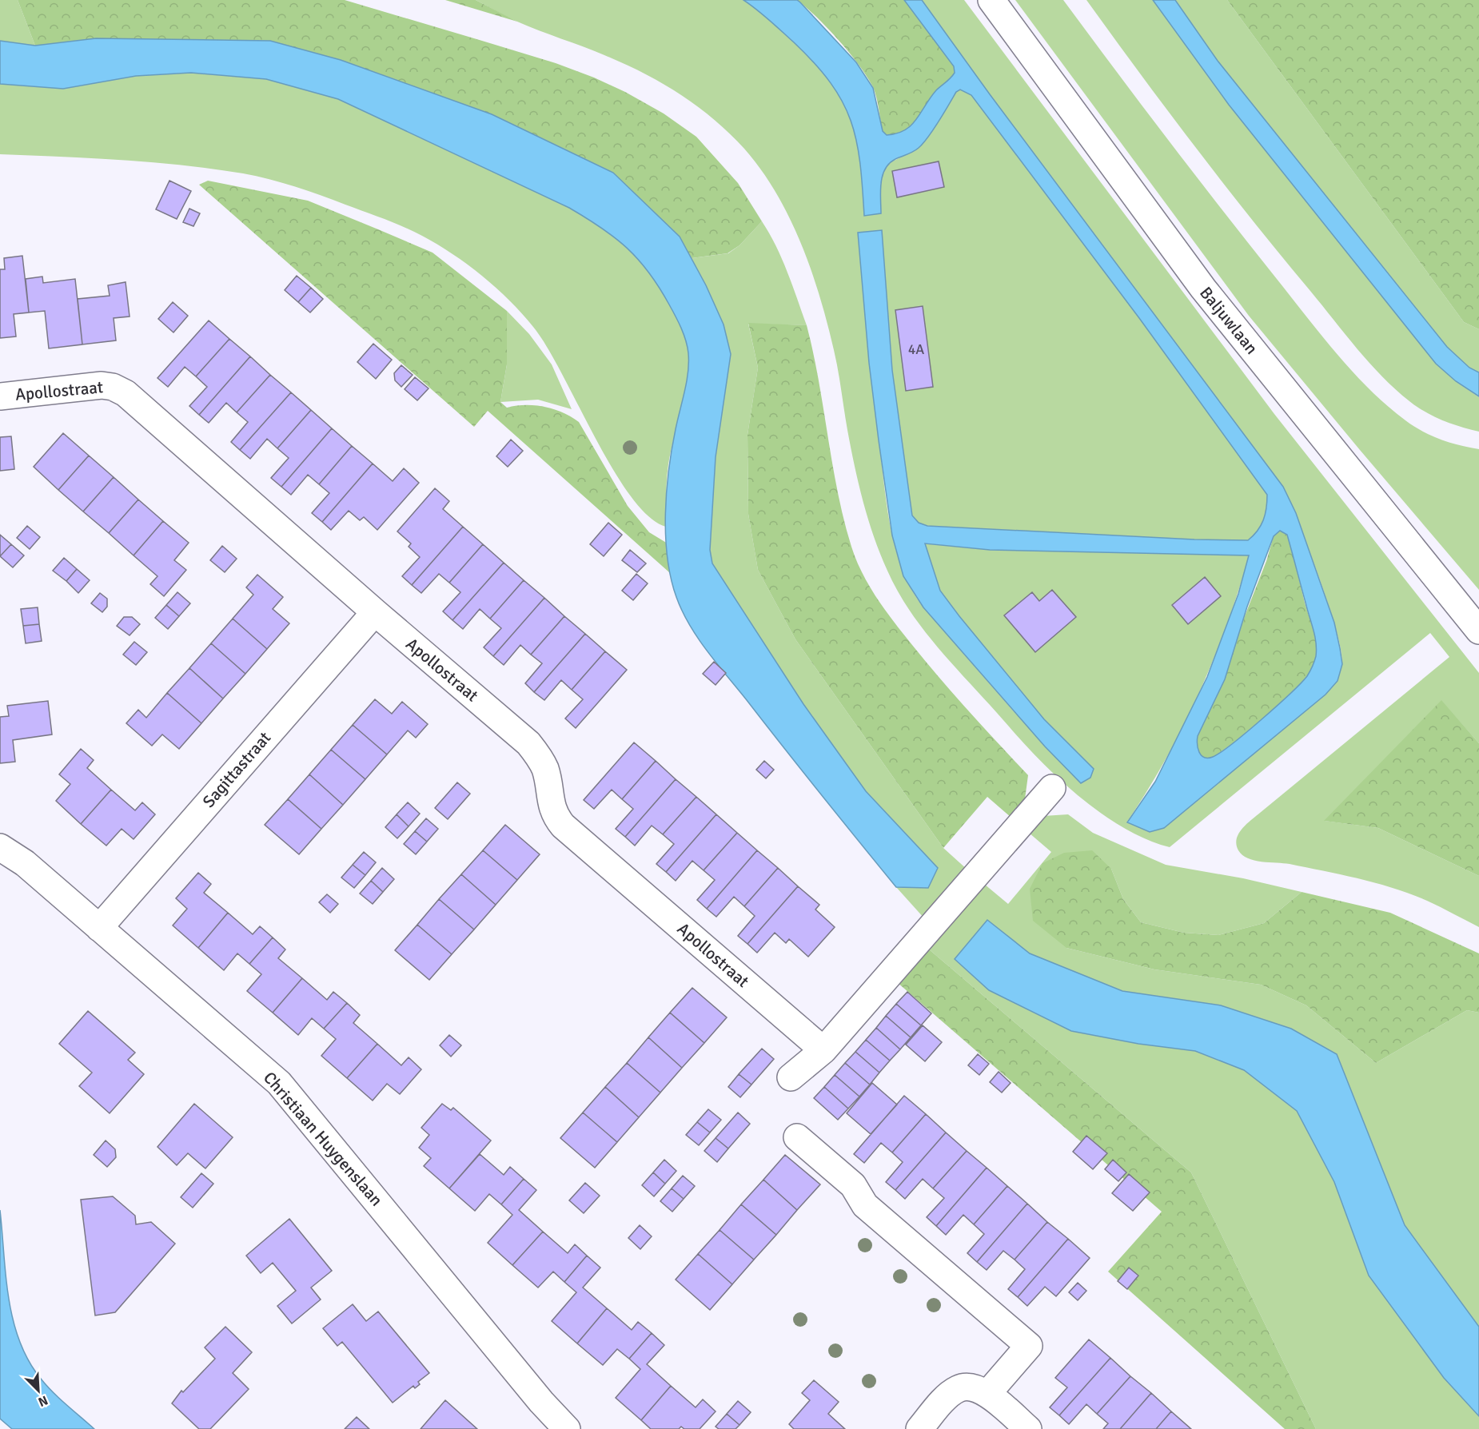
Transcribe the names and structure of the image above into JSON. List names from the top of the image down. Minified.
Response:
{"streets":{"street":["Baljuwlaan","Apollostraat","Sagittastraat","Christiaan Huygenslaan"]},"crossings":[["Apollostraat","Sagittastraat"],["Sagittastraat","Christiaan Huygenslaan"]],"house_numbers":["4A"],"north":"bottom right"}
